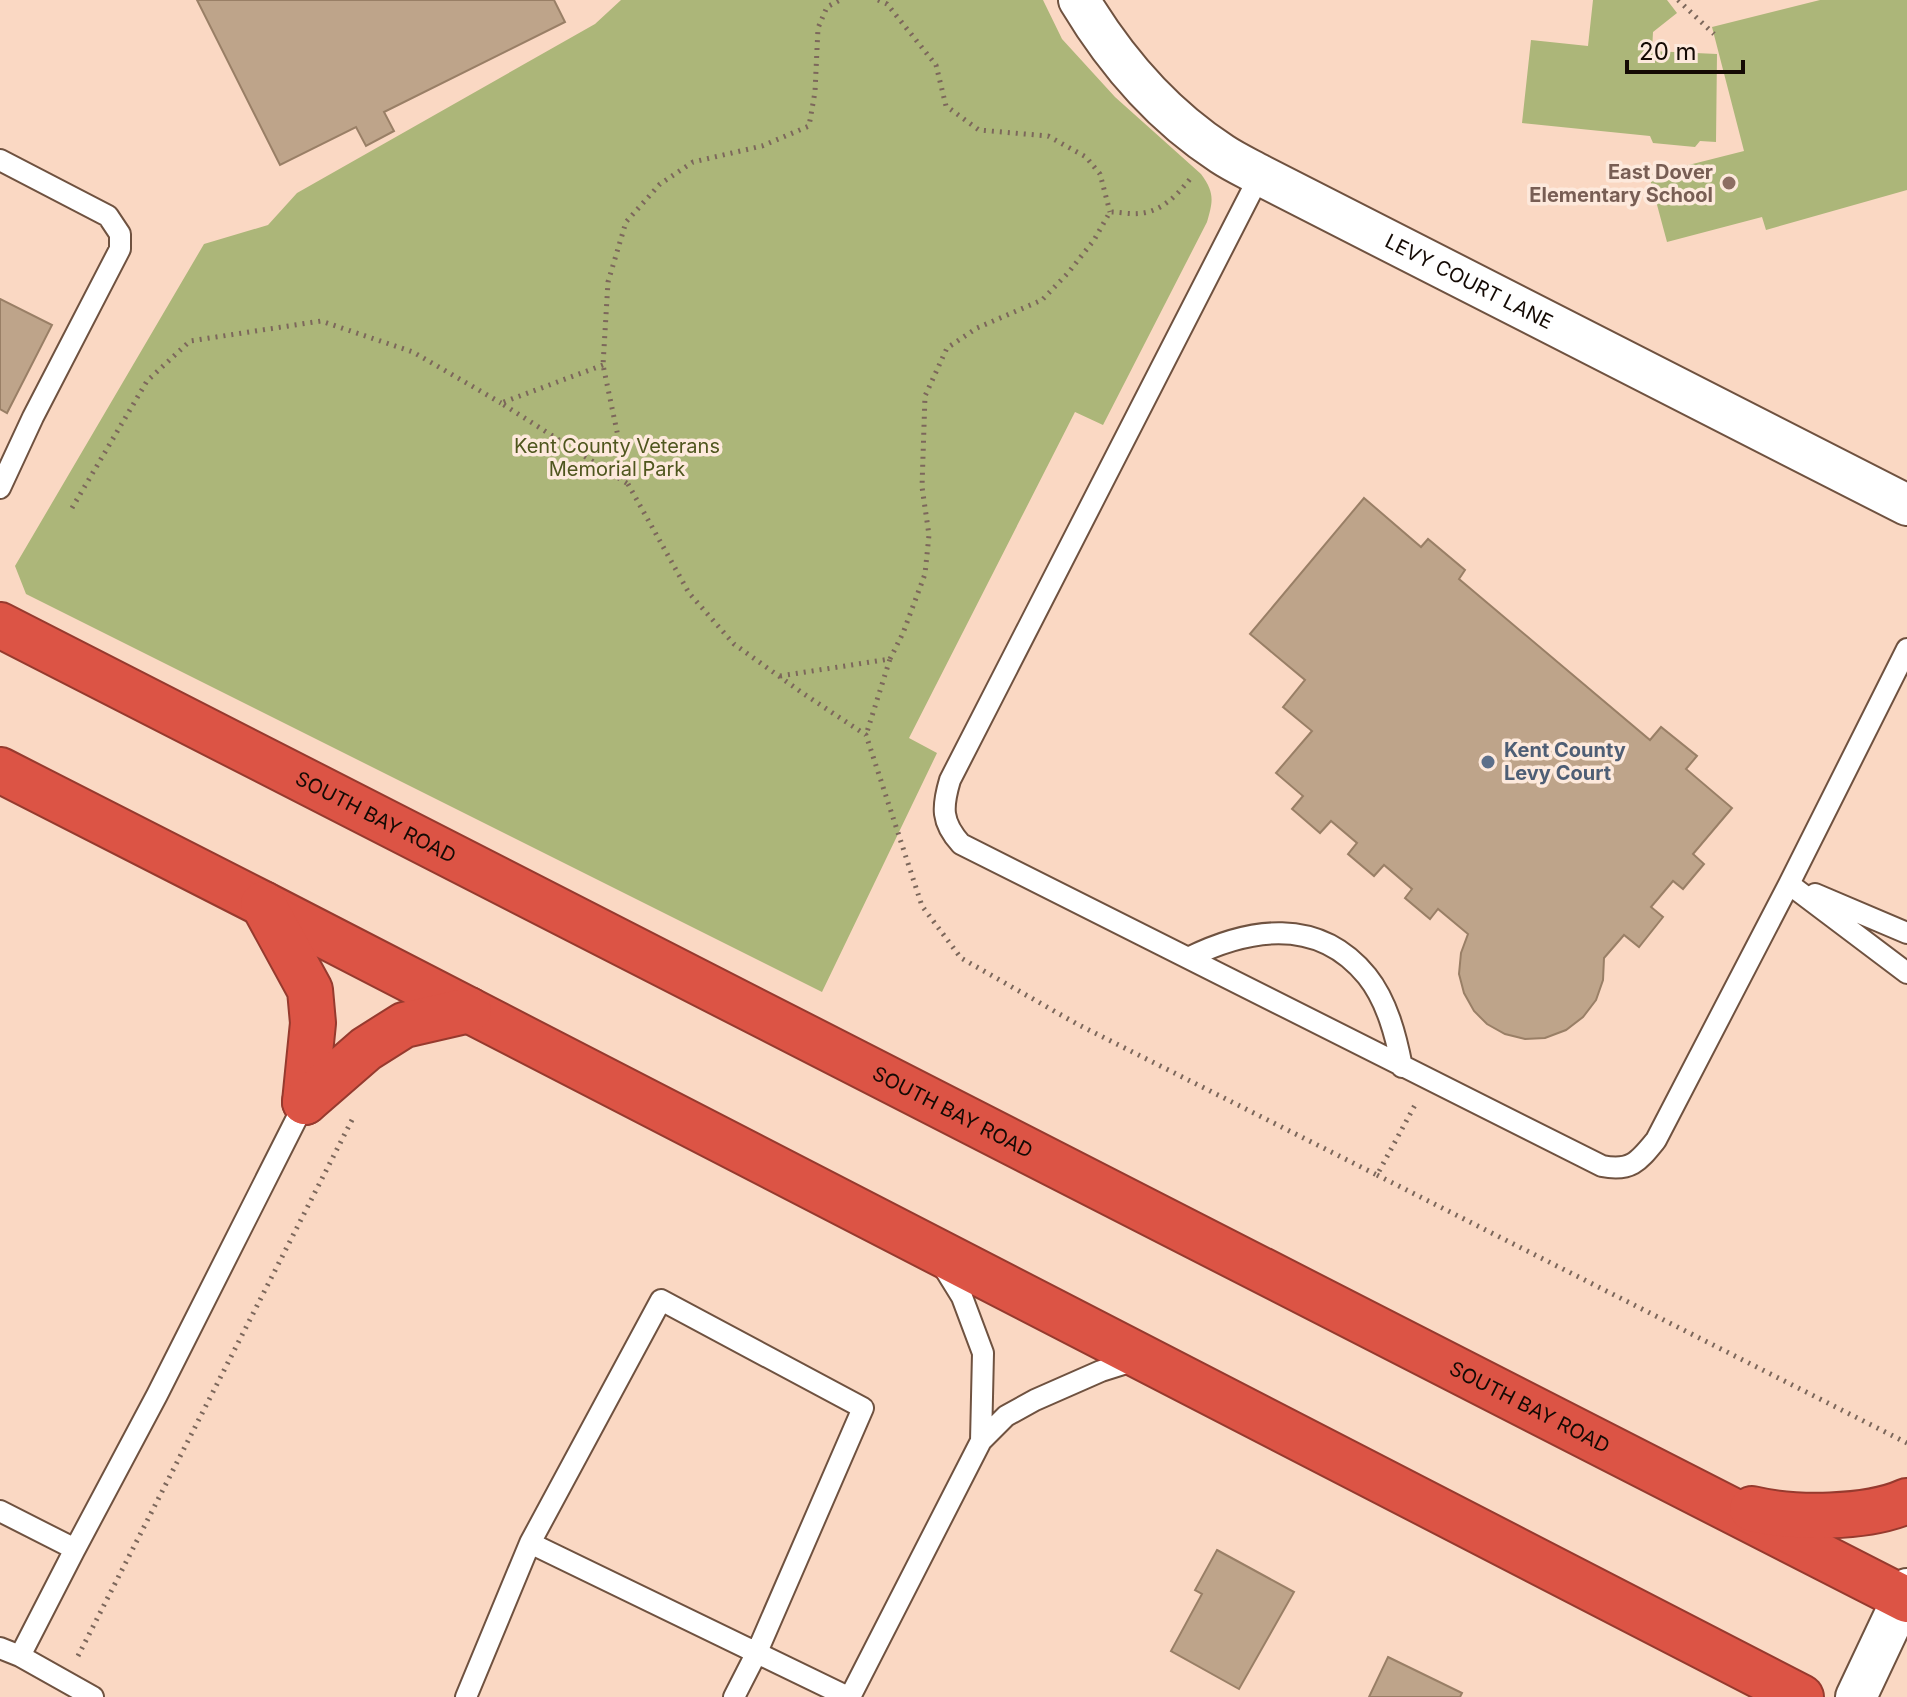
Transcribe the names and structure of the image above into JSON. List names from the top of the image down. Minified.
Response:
{"streets":{"highway":["SOUTH BAY ROAD"],"street":["LEVY COURT LANE"]},"parks":["Kent County Veterans Memorial Park"],"places":["East Dover Elementary School","Kent County Levy Court"],"scale_bar":"20 m"}
